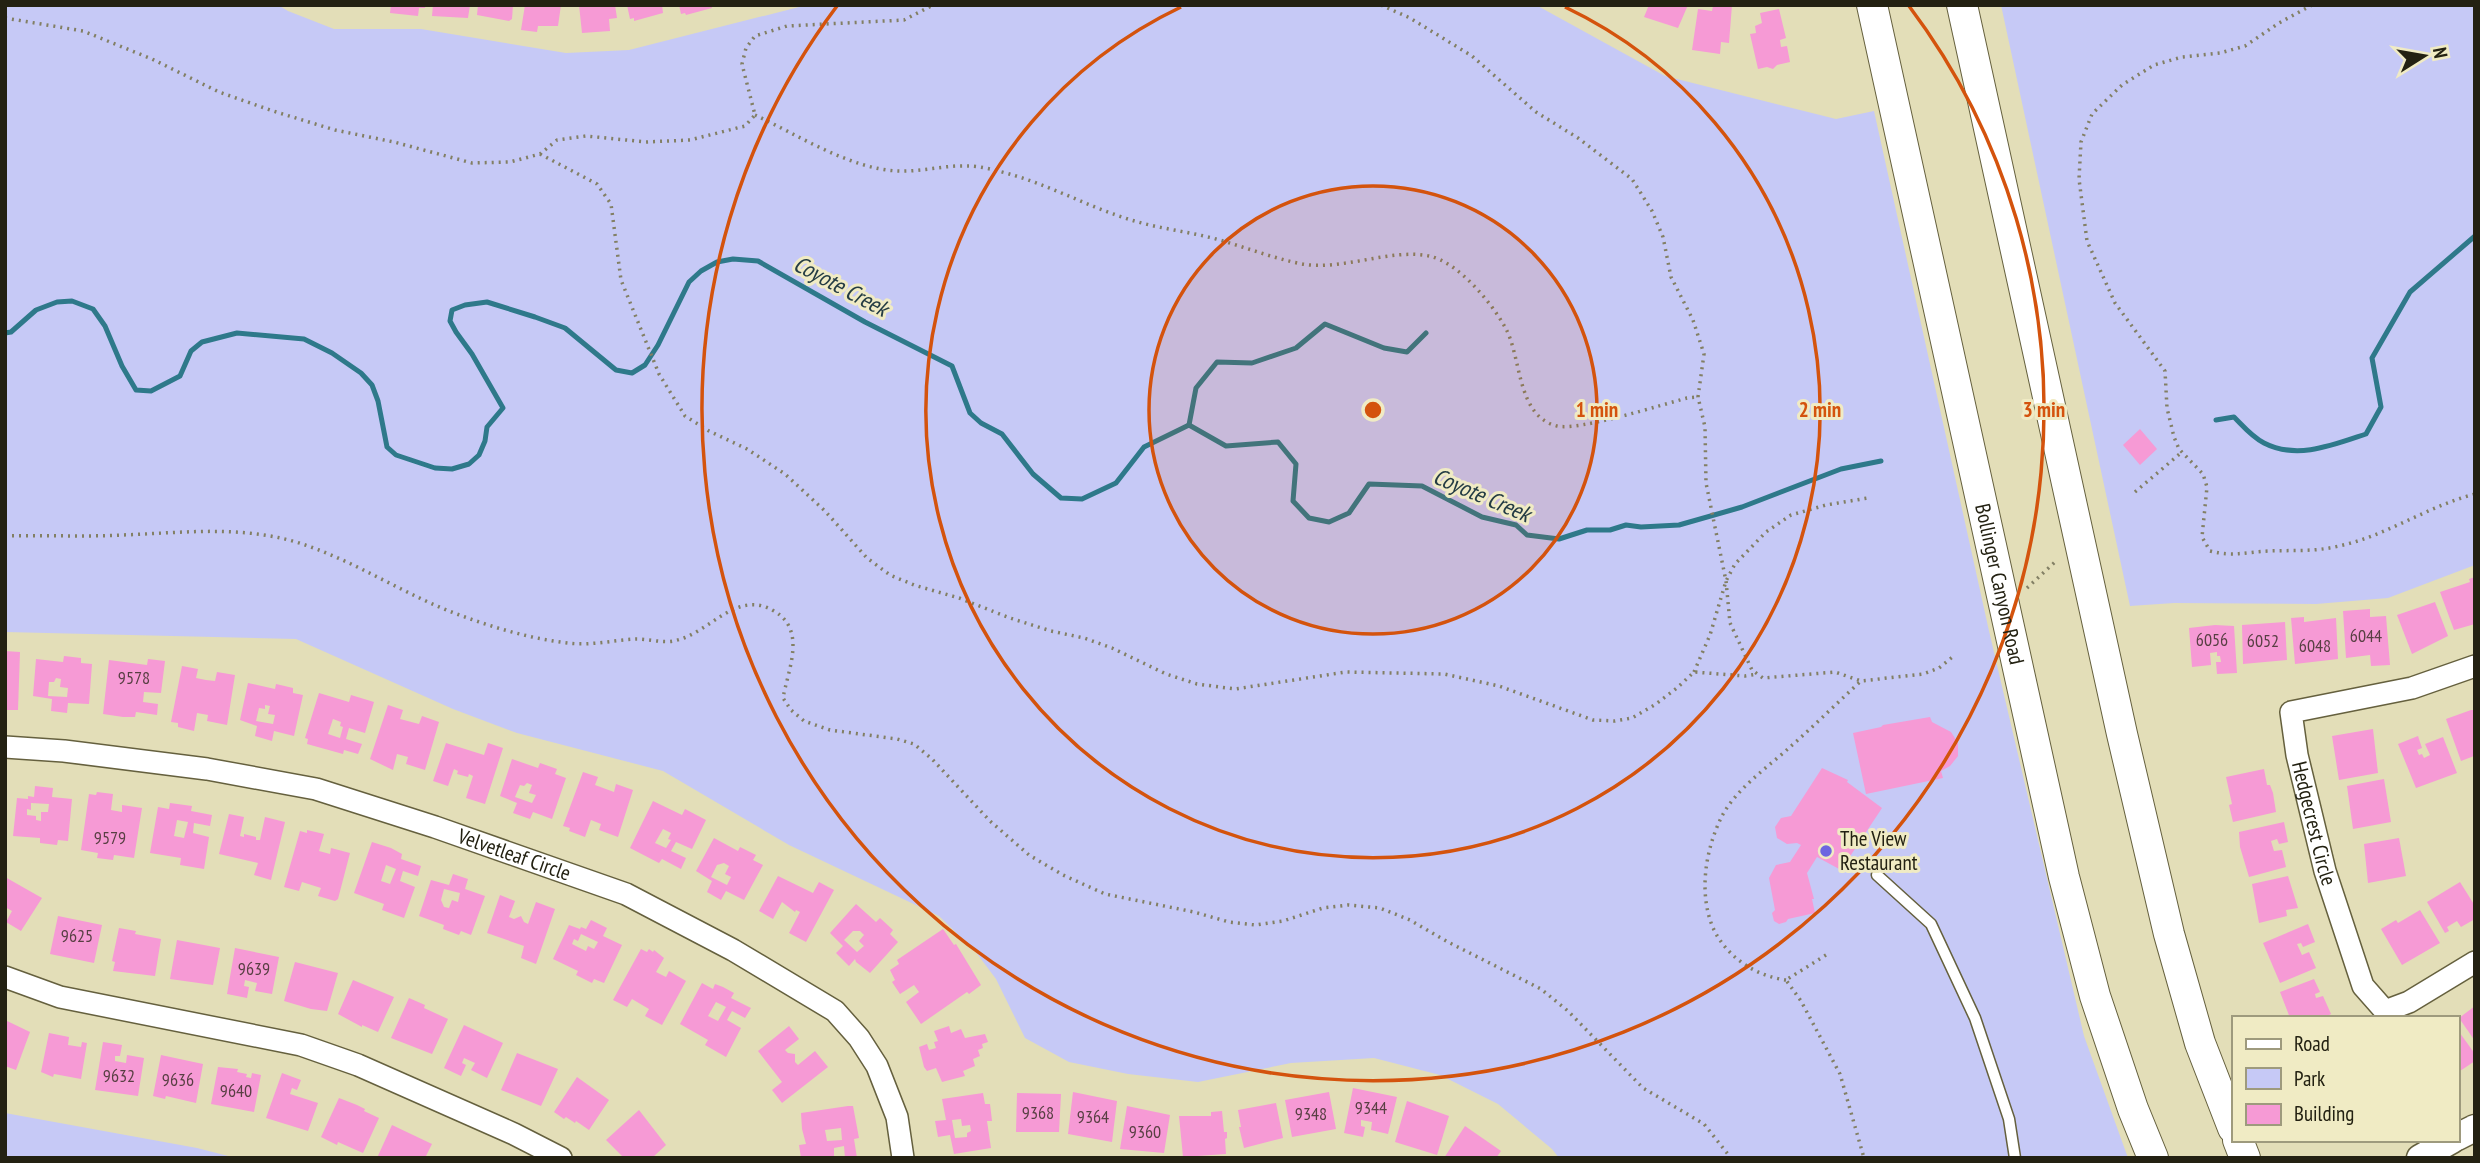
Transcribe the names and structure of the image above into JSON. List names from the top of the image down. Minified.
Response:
{"streets":{"main road":["Bollinger Canyon Road"],"street":["Hedgecrest Circle","Velvetleaf Circle"]},"water":["Coyote Creek"],"places":["The View Restaurant"],"house_numbers":["6044","6056","6052","6048","9578","9579","9625","9639","9632","9636","9640","9344","9368","9348","9364","9360"],"legend":["Road","Park","Building"],"north":"right","rings":["1 min","2 min","3 min"]}
